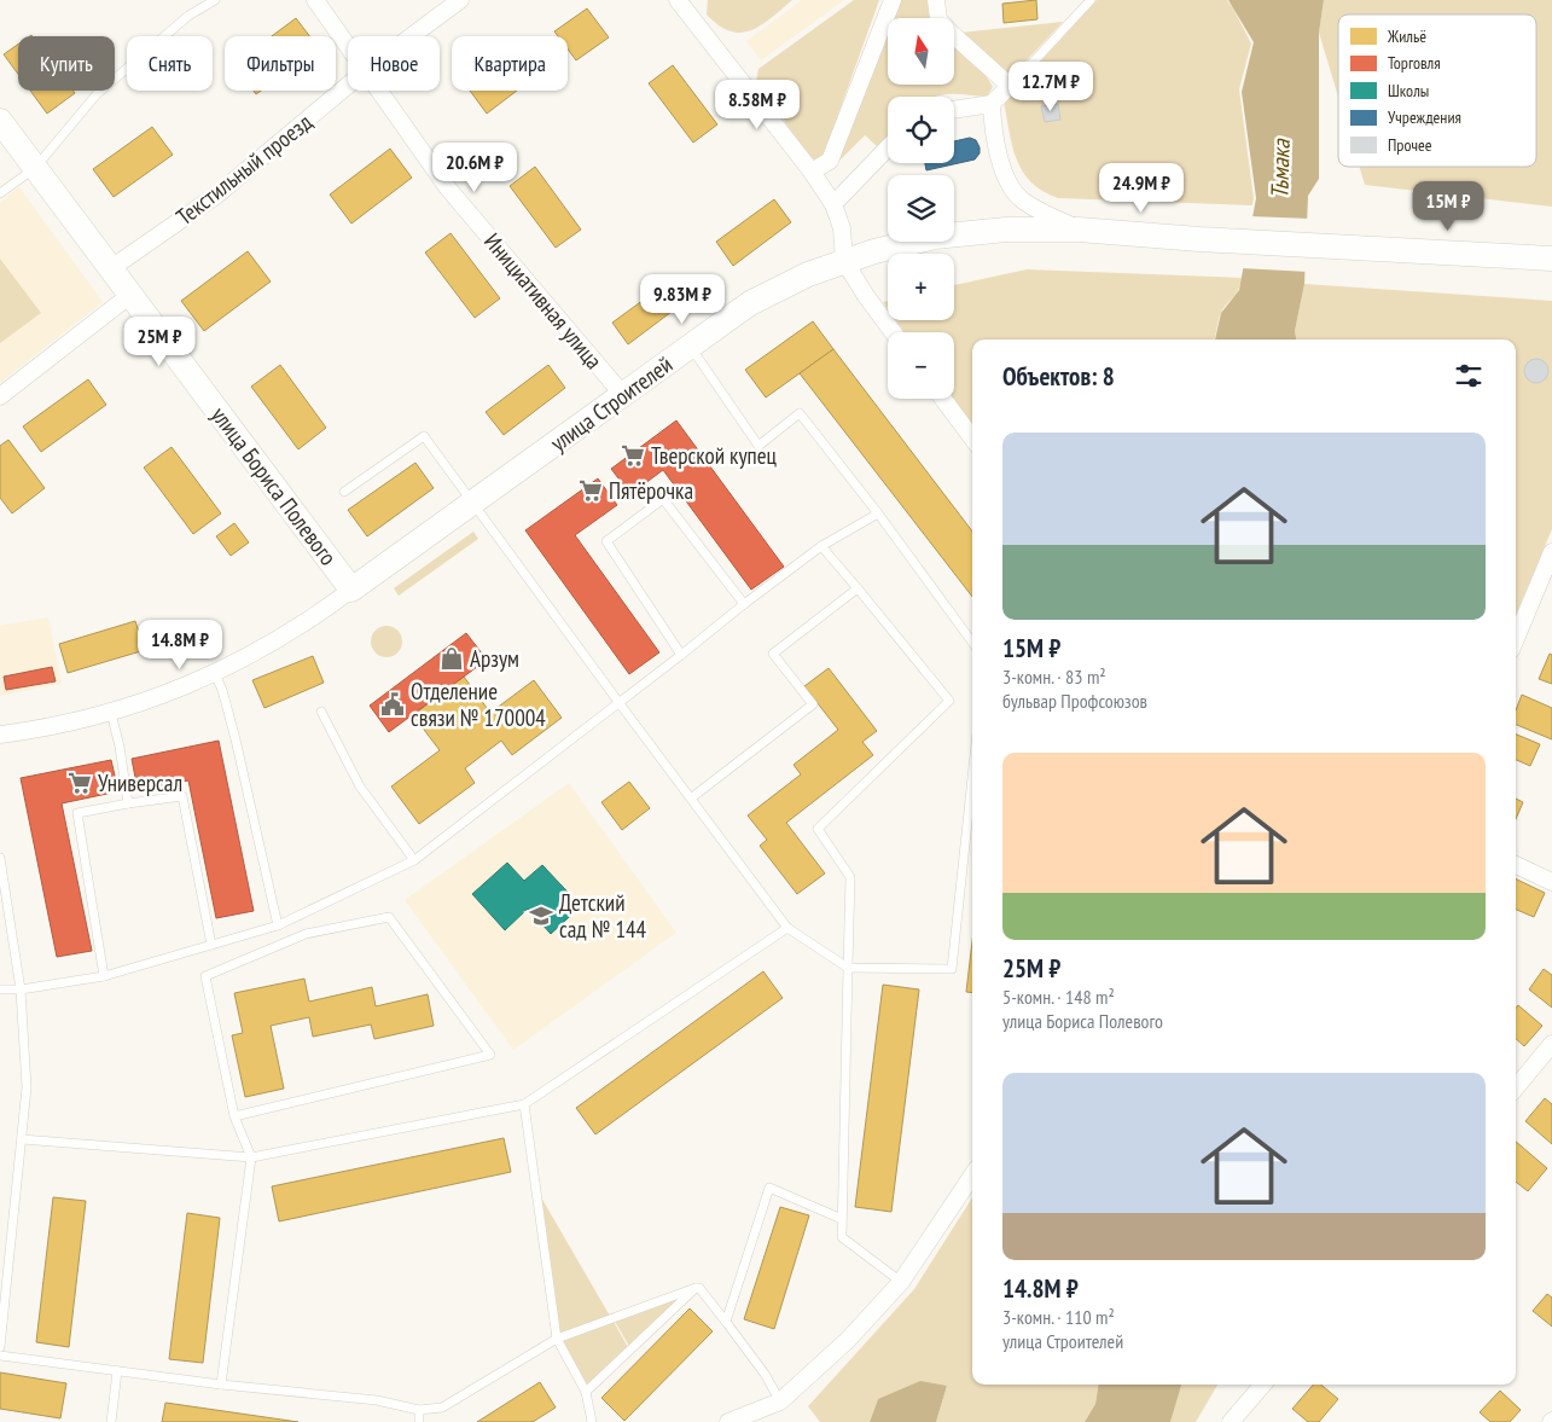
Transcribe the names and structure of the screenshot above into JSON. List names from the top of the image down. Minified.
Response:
{"streets":{"main road":["улица Строителей","улица Бориса Полевого"],"street":["Текстильный проезд","Инициативная улица"]},"crossings":[["Текстильный проезд","улица Бориса Полевого"],["Инициативная улица","улица Строителей"],["улица Строителей","улица Бориса Полевого"]],"water":["Тьмака"],"places":{"supermarket":["Тверской купец","Пятёрочка","Универсал"],"shop":["Арзум"],"public building":["Отделение связи № 170004"],"school or university":["Детский сад № 144"]},"legend":["Жильё","Торговля","Школы","Учреждения","Прочее"],"north":"top","page":{"map_buttons":["+","−"],"chip":["Купить","Снять","Фильтры","Новое","Квартира"],"price":["12.7M ₽","8.58M ₽","20.6M ₽","24.9M ₽","15M ₽","9.83M ₽","25M ₽","14.8M ₽"],"heading":"Объектов: 8","list":[{"name":"15M ₽","note":"3-комн. · 83 m² · бульвар Профсоюзов"},{"name":"25M ₽","note":"5-комн. · 148 m² · улица Бориса Полевого"},{"name":"14.8M ₽","note":"3-комн. · 110 m² · улица Строителей"}]}}
